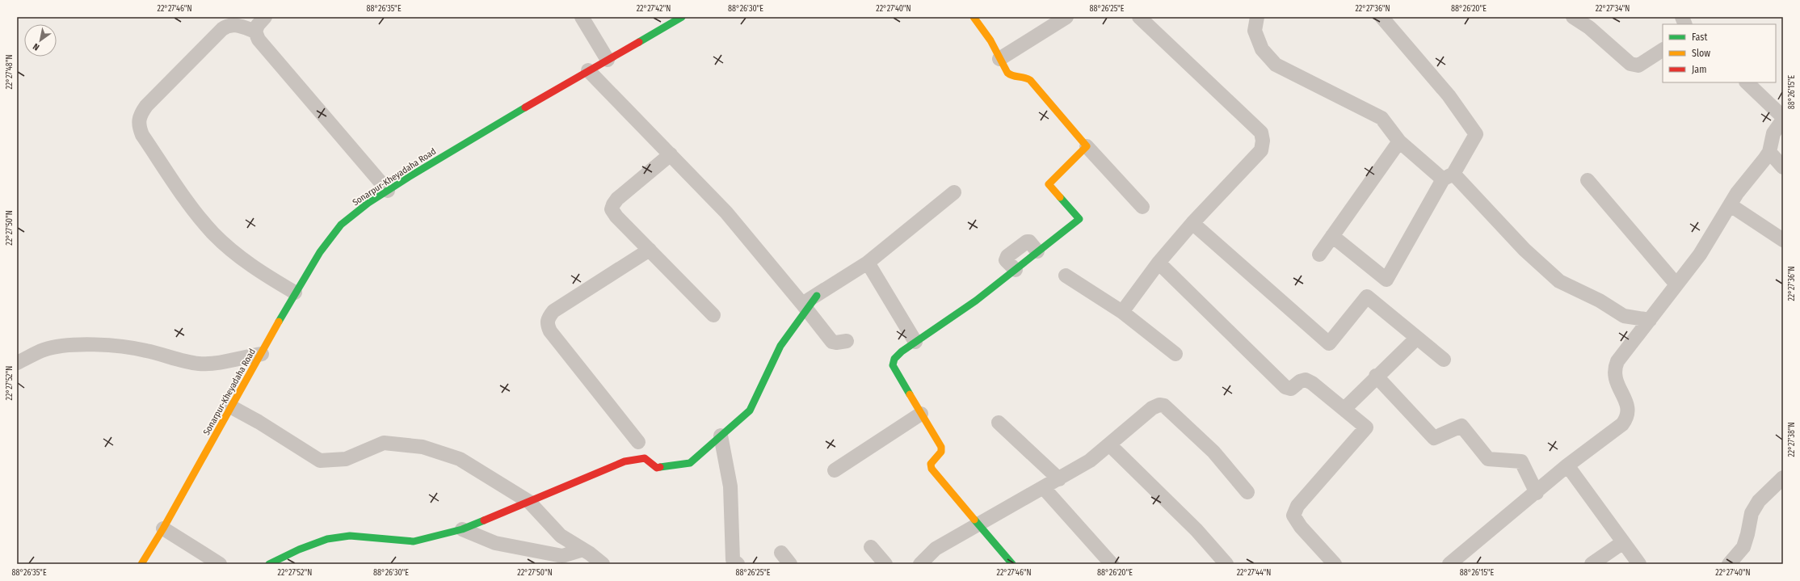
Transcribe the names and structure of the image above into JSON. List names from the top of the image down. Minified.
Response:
{"streets":{"street":["Sonarpur-Kheyadaha Road"]},"legend":["Fast","Slow","Jam"],"north":"bottom left","coordinates":["22°27'46\"N","88°26'35\"E","22°27'42\"N","88°26'30\"E","22°27'40\"N","88°26'25\"E","22°27'36\"N","88°26'20\"E","22°27'34\"N","22°27'48\"N","88°26'15\"E","22°27'50\"N","22°27'52\"N","22°27'38\"N","22°27'44\"N"]}
